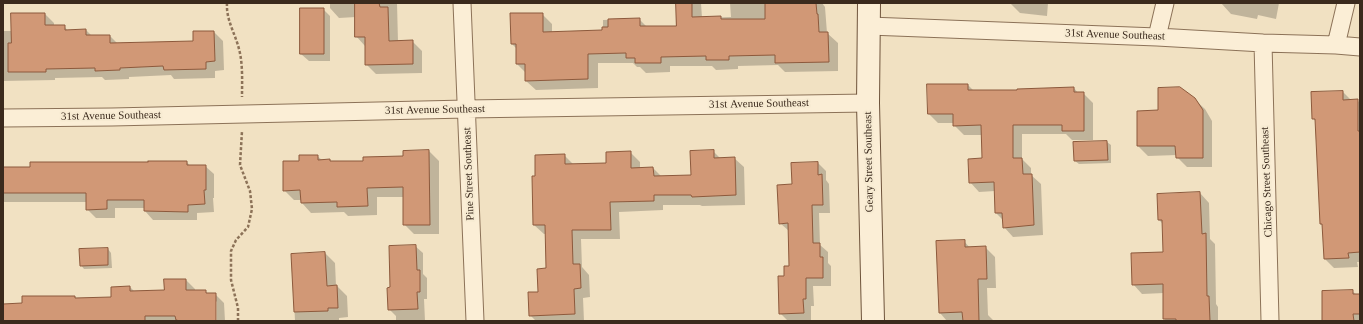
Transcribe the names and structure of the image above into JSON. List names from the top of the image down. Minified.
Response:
{"streets":{"main road":["Geary Street Southeast"],"street":["31st Avenue Southeast","Pine Street Southeast","Chicago Street Southeast"]},"crossings":[["31st Avenue Southeast","Geary Street Southeast"],["31st Avenue Southeast","Pine Street Southeast"],["31st Avenue Southeast","Chicago Street Southeast"]]}
